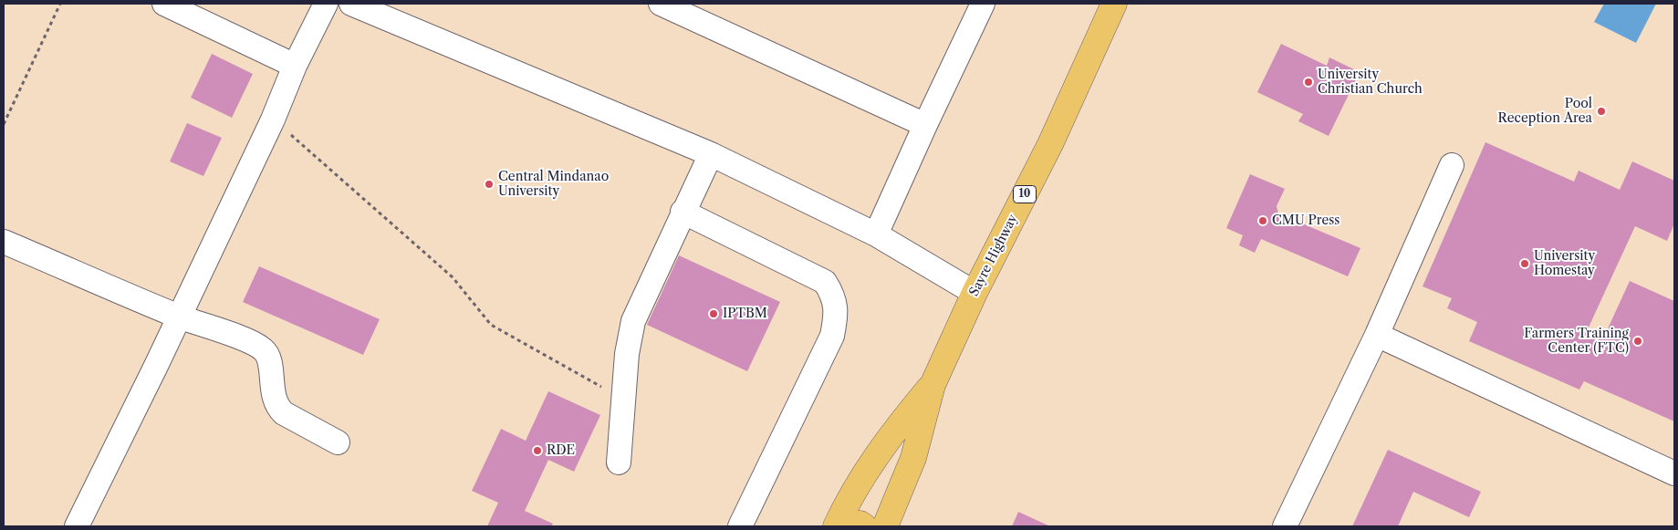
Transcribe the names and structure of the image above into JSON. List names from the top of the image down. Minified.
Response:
{"streets":{"highway":["10","Sayre Highway"]},"places":["University Christian Church","Pool Reception Area","Central Mindanao University","CMU Press","University Homestay","IPTBM","Farmers Training Center (FTC)","RDE"]}
